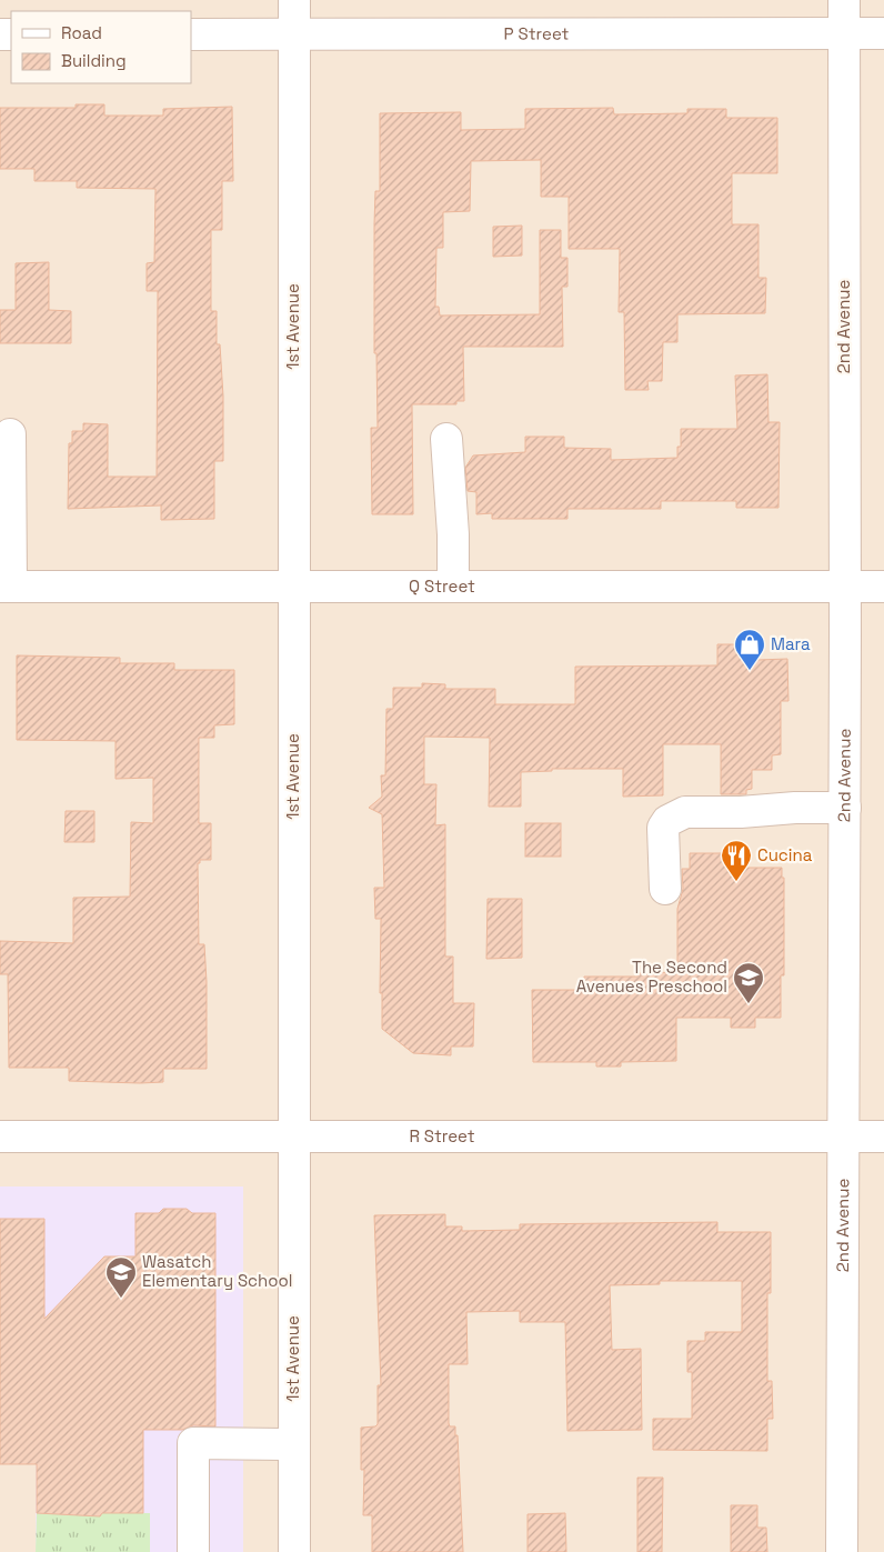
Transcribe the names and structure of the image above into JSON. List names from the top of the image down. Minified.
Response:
{"streets":{"street":["P Street","1st Avenue","2nd Avenue","Q Street","R Street"]},"crossings":[["P Street","1st Avenue"],["P Street","2nd Avenue"],["1st Avenue","Q Street"],["1st Avenue","R Street"],["2nd Avenue","Q Street"],["2nd Avenue","R Street"]],"places":{"shop":["Mara"],"restaurant":["Cucina"],"school or university":["The Second Avenues Preschool","Wasatch Elementary School"]},"legend":["Road","Building"]}
